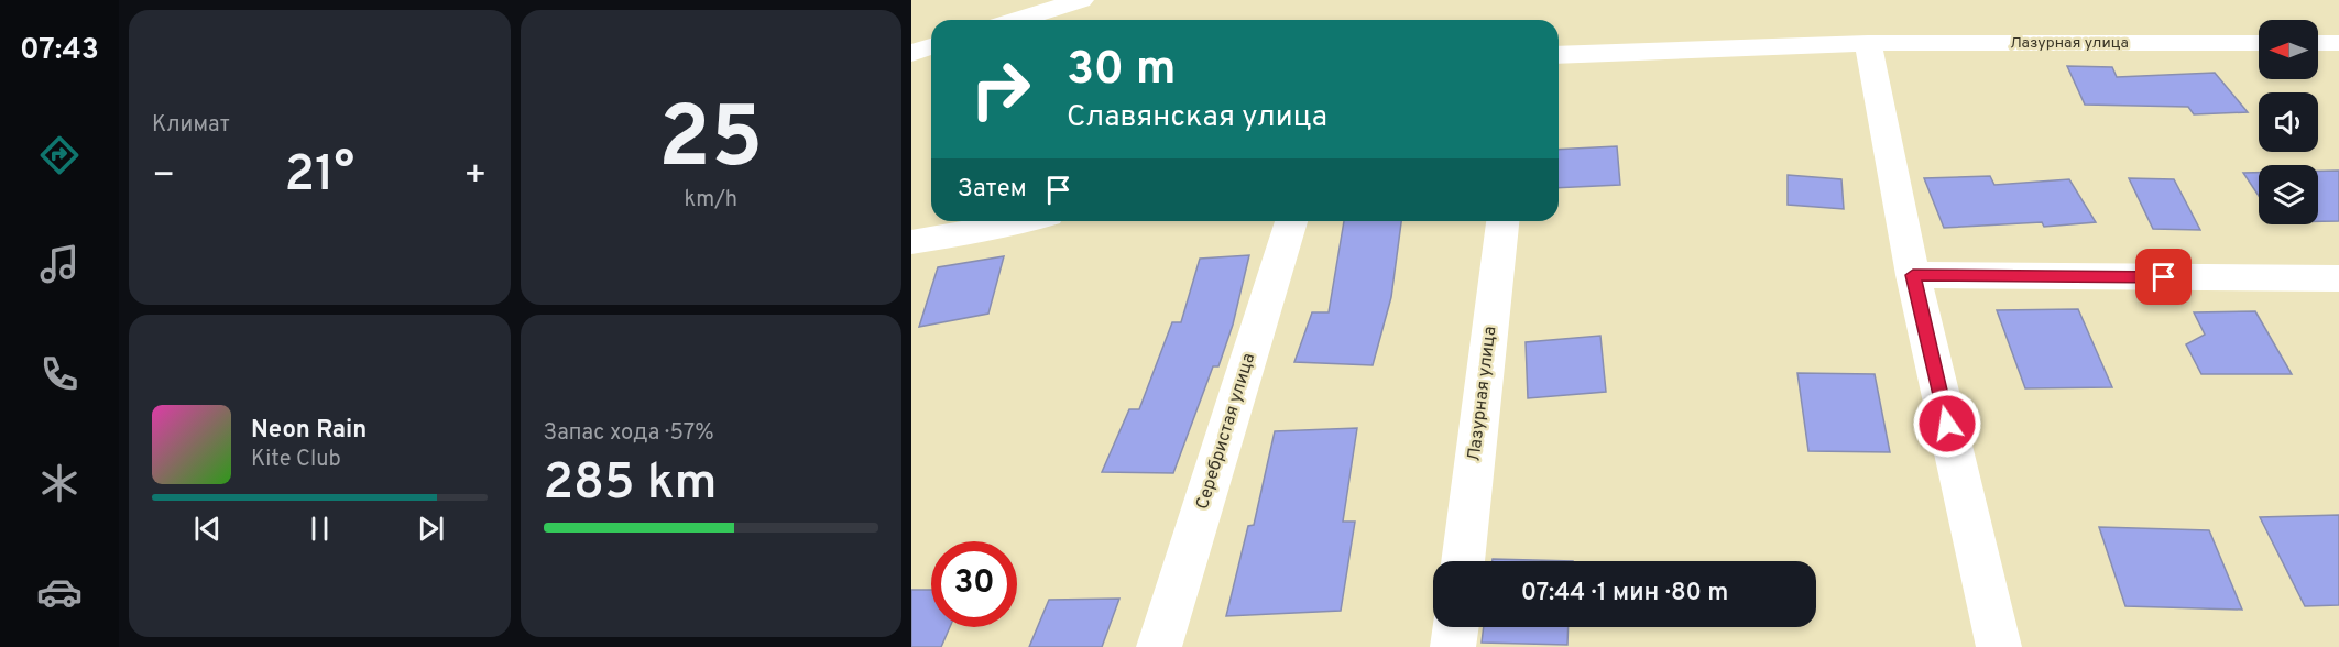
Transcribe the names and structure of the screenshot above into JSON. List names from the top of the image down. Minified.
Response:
{"streets":{"street":["Лазурная улица","Серебристая улица"]},"north":"left","page":{"tabs":"07:43","tile":["Климат",["25","km/h"],["Запас хода · 57%","285 km"]],"turn":["30 m","Славянская улица"],"heat":["−","21°","+"],"then":"Затем","song":["Neon Rain","Kite Club"],"limit":"30","trip":"07:44 · 1 мин · 80 m"}}
